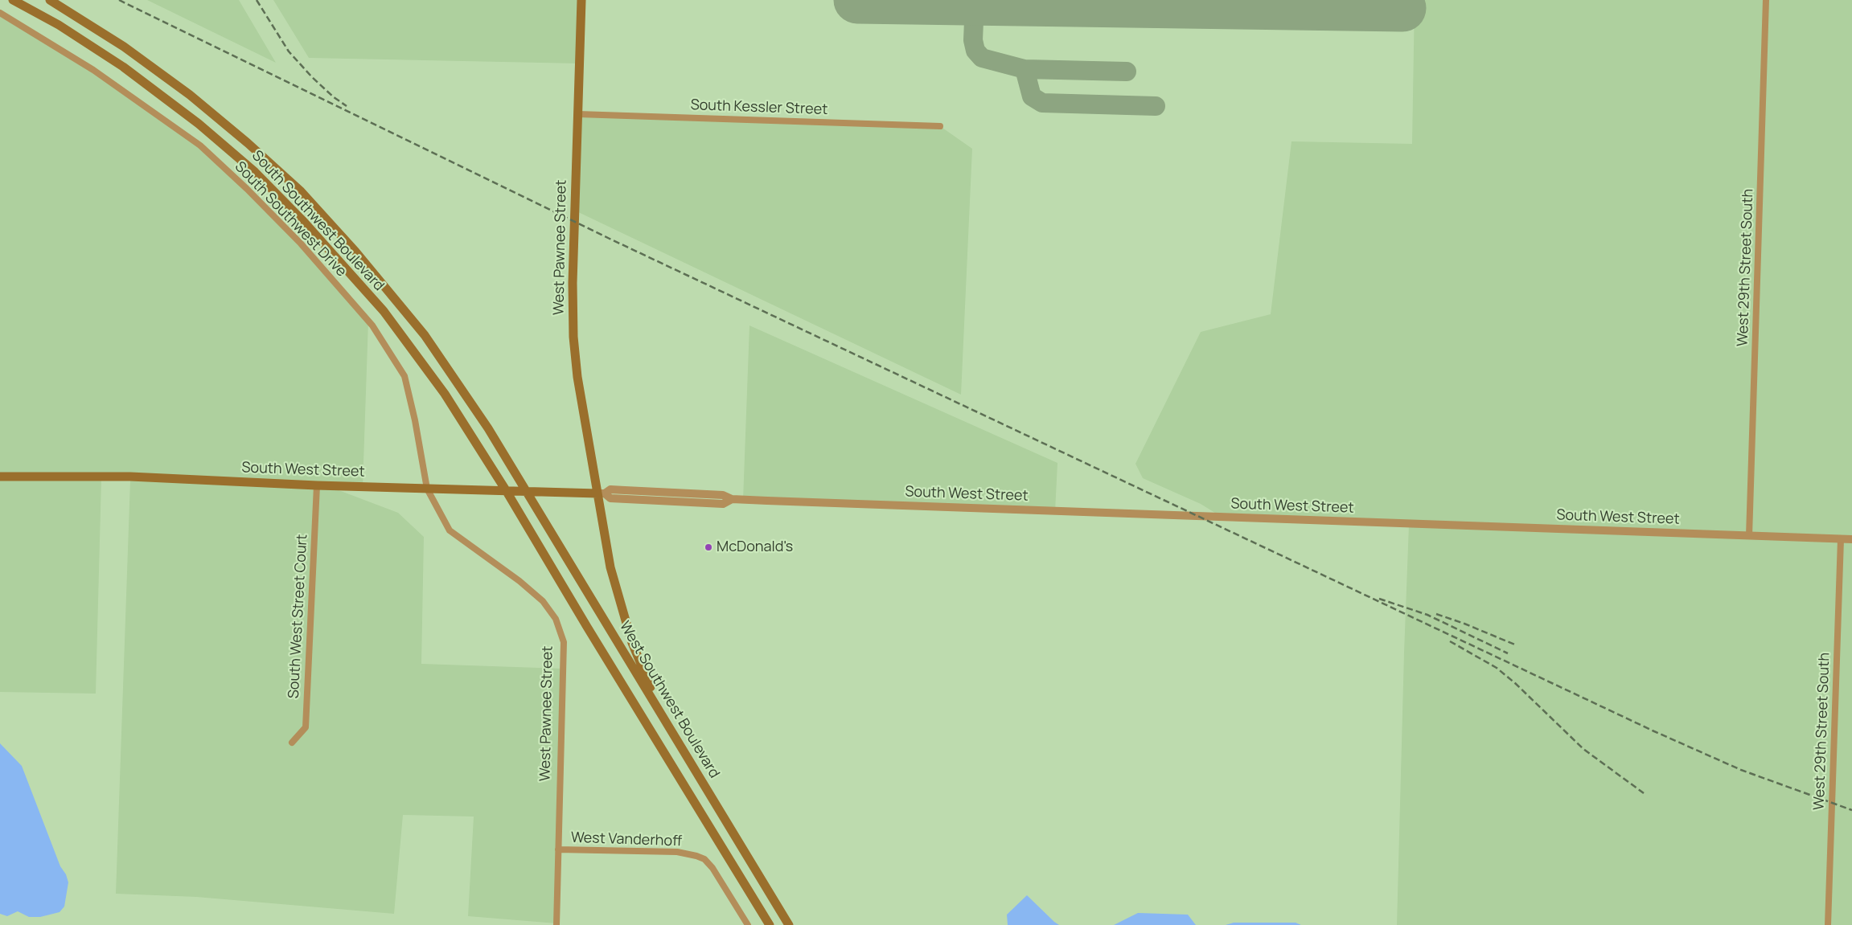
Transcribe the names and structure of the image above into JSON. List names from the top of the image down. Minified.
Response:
{"streets":{"main road":["South Southwest Boulevard","West Pawnee Street","South West Street","West Southwest Boulevard"],"street":["South Kessler Street","South Southwest Drive","West 29th Street South","South West Street Court","West Vanderhoff"]},"crossings":[["South Kessler Street","West Pawnee Street"],["South Southwest Drive","West Pawnee Street"],["South Southwest Drive","South West Street"],["South Southwest Boulevard","South West Street"],["South Southwest Boulevard","West Southwest Boulevard"],["West Pawnee Street","South West Street"],["West Pawnee Street","West Southwest Boulevard"],["West Pawnee Street","West Vanderhoff"],["West 29th Street South","South West Street"],["South West Street","South West Street Court"],["South West Street","West Southwest Boulevard"]],"places":["McDonald's"]}
